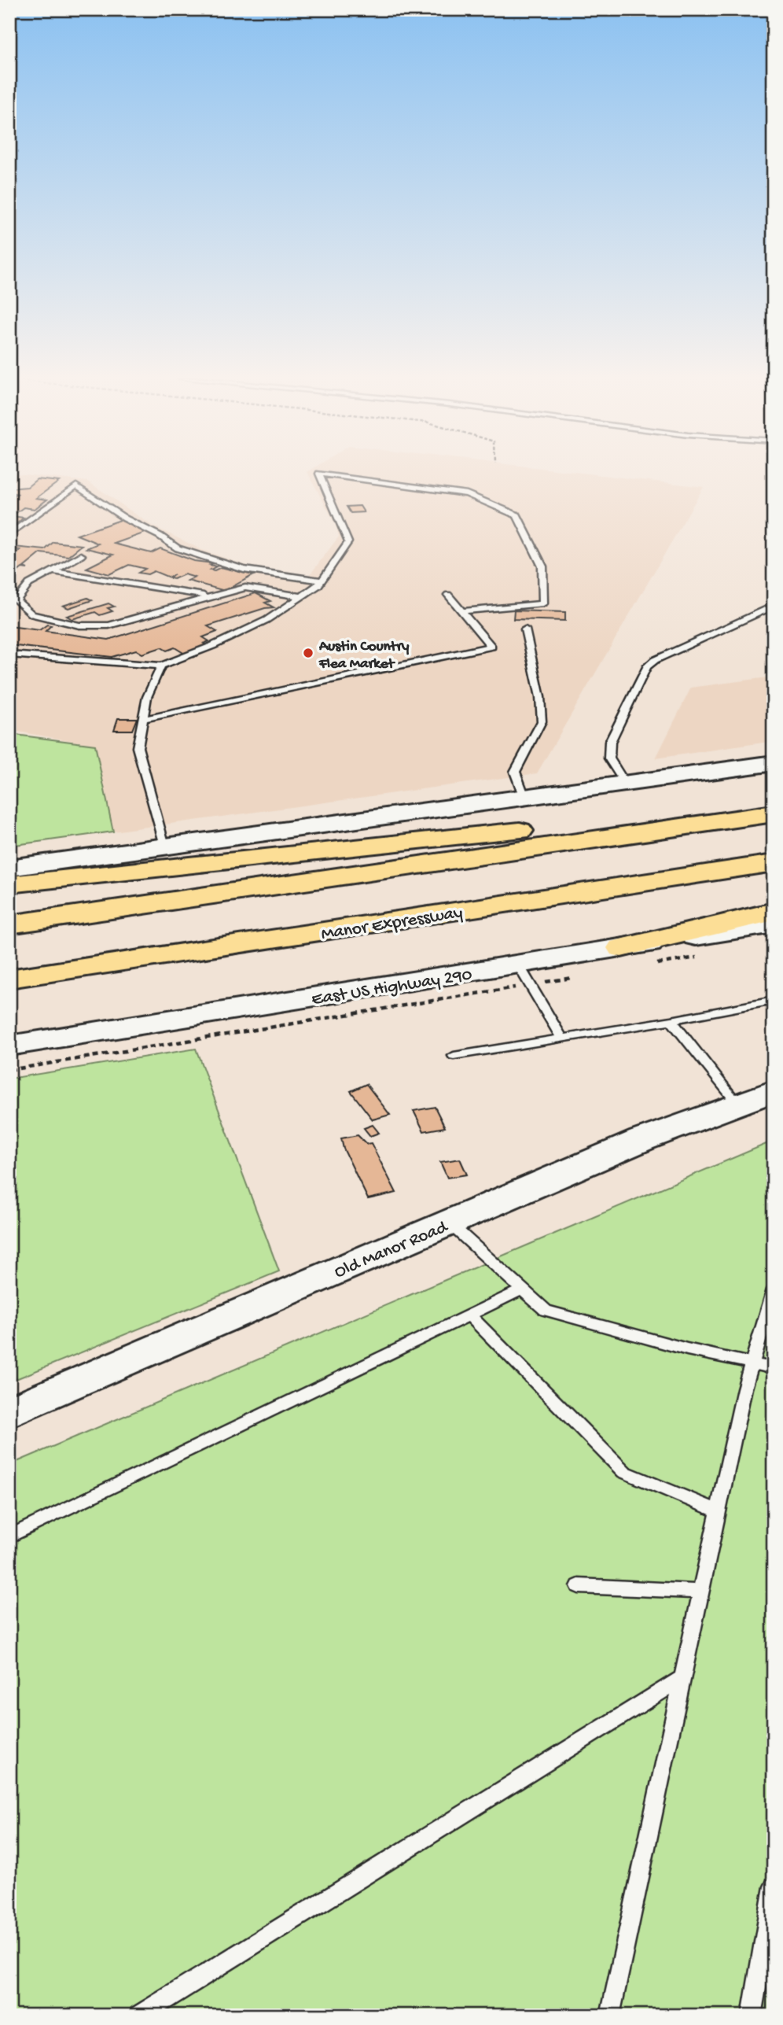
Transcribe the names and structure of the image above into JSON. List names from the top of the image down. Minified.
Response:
{"streets":{"highway":["Manor Expressway"],"main road":["East US Highway 290","Old Manor Road"]},"places":["Austin Country Flea Market"]}
